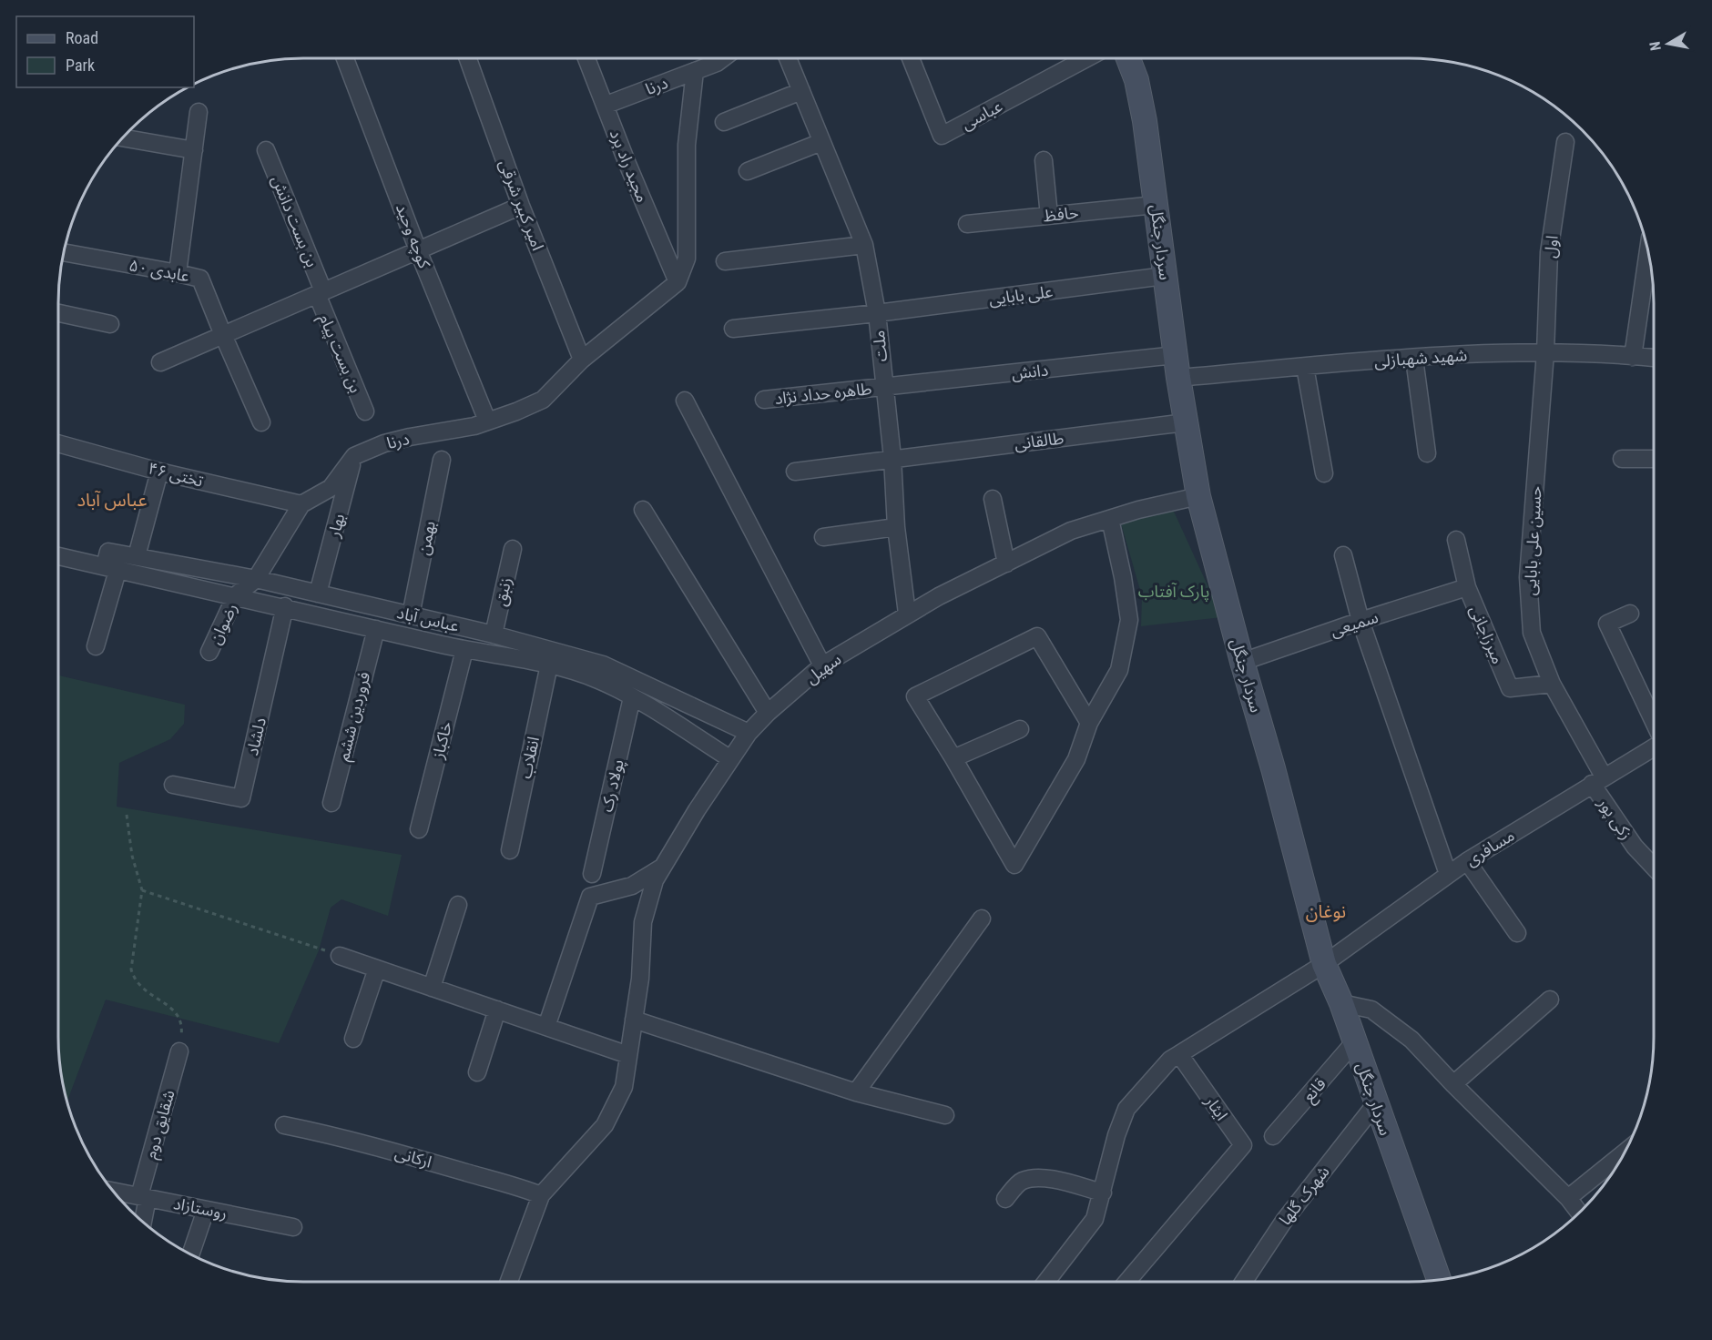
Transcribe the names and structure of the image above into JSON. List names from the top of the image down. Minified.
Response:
{"streets":{"main road":["سردار جنگل"],"street":["درنا","عباسی","مجید راد برد","امیر کبیر شرقی","حافظ","بن بست دانش","کوچه وحید","اول","عابدی ۵۰","علی بابایی","ملت","بن بست پیام","شهید شهبازلی","دانش","طاهره حداد نژاد","طالقانی","تختی ۴۶","بهار","بهمن","حسین علی بابایی","زنبق","عباس آباد","رضوان","سمیعی","میرزاجانی","سهیل","فروردین ششم","دلشاد","خاکباز","انقلاب","پولاد رک","زکی پور","مسافری","قانع","ایثار","شقایق دوم","ارکانی","شهرک گلها","روستازاد"]},"crossings":[["درنا","مجید راد برد"],["درنا","امیر کبیر شرقی"],["درنا","کوچه وحید"],["درنا","بهار"],["حافظ","سردار جنگل"],["بن بست دانش","بن بست پیام"],["سردار جنگل","علی بابایی"],["سردار جنگل","شهید شهبازلی"],["سردار جنگل","دانش"],["سردار جنگل","طالقانی"],["سردار جنگل","سمیعی"],["سردار جنگل","سهیل"],["سردار جنگل","مسافری"],["سردار جنگل","قانع"],["سردار جنگل","شهرک گلها"],["اول","شهید شهبازلی"],["اول","حسین علی بابایی"],["علی بابایی","ملت"],["ملت","دانش"],["ملت","طاهره حداد نژاد"],["ملت","طالقانی"],["ملت","سهیل"],["شهید شهبازلی","دانش"],["شهید شهبازلی","حسین علی بابایی"],["دانش","طاهره حداد نژاد"],["بهار","عباس آباد"],["بهمن","عباس آباد"],["حسین علی بابایی","میرزاجانی"],["حسین علی بابایی","زکی پور"],["حسین علی بابایی","مسافری"],["زنبق","عباس آباد"],["عباس آباد","رضوان"],["عباس آباد","سهیل"],["عباس آباد","فروردین ششم"],["عباس آباد","دلشاد"],["عباس آباد","خاکباز"],["عباس آباد","انقلاب"],["عباس آباد","پولاد رک"],["سمیعی","میرزاجانی"],["سهیل","ارکانی"],["زکی پور","مسافری"],["شقایق دوم","روستازاد"]],"districts":["عباس آباد","نوغان"],"parks":["پارک آفتاب"],"legend":["Road","Park"],"north":"left"}
